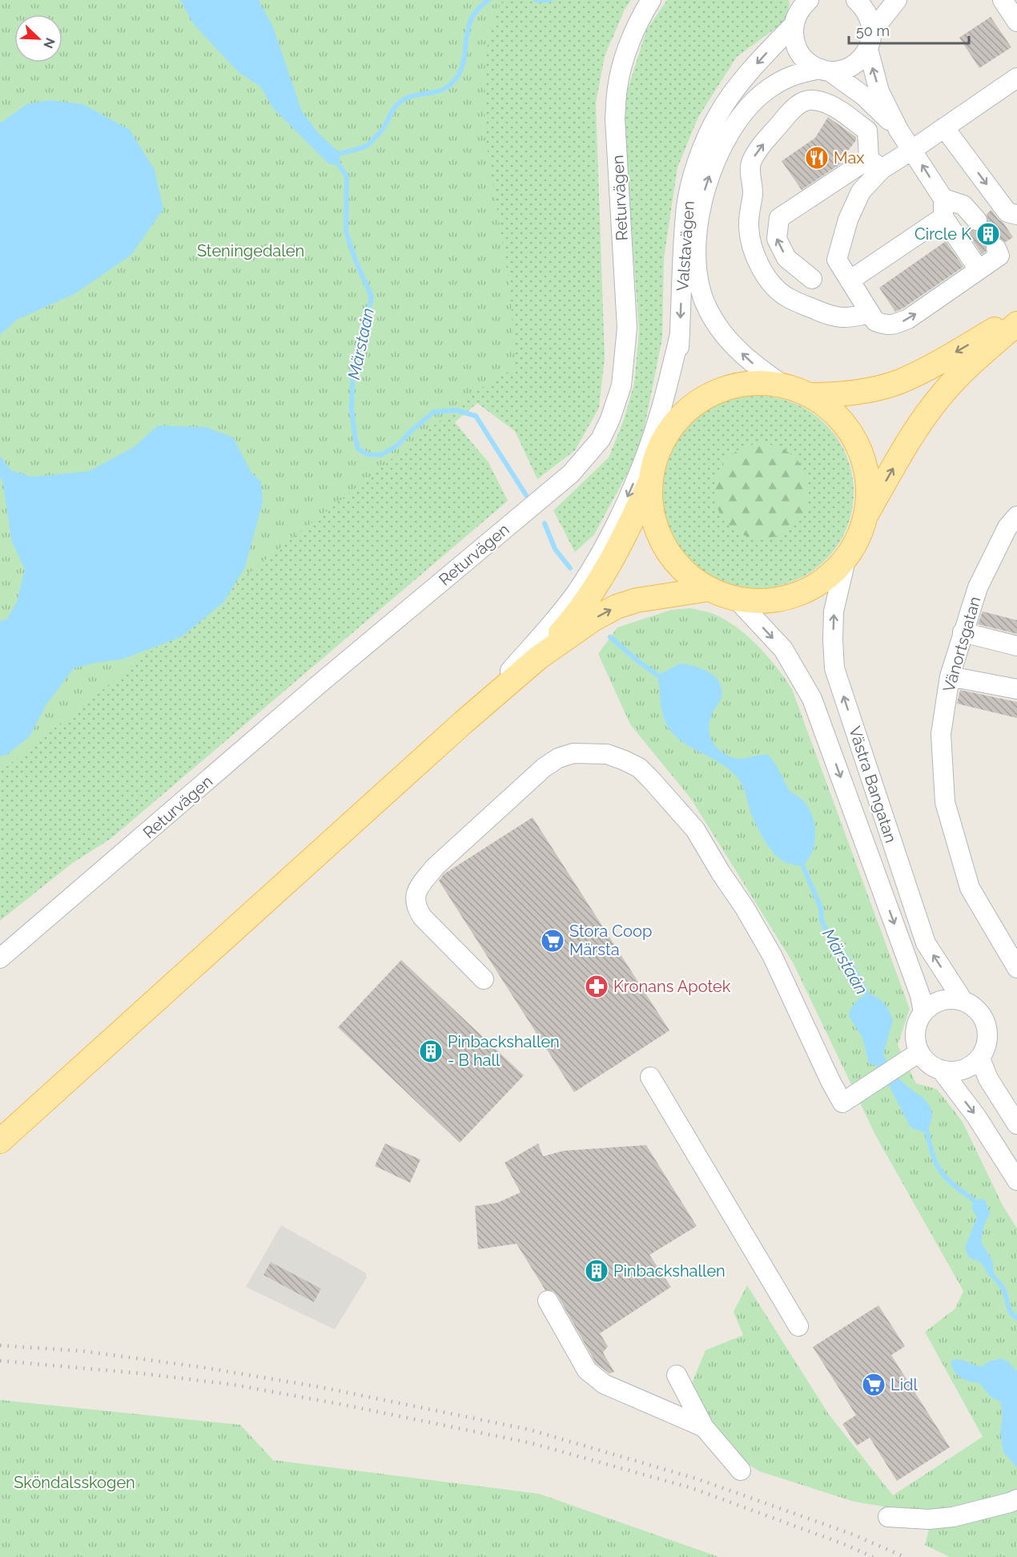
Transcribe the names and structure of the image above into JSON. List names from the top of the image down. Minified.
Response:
{"streets":{"street":["Returvägen","Valstavägen","Vänortsgatan","Västra Bangatan"]},"water":["Märstaån"],"parks":["Steningedalen","Sköndalsskogen"],"places":{"restaurant":["Max"],"building":["Circle K","Pinbackshallen - B hall","Pinbackshallen"],"supermarket":["Stora Coop Märsta","Lidl"],"pharmacy":["Kronans Apotek"]},"scale_bar":"50 m","north":"bottom right"}
